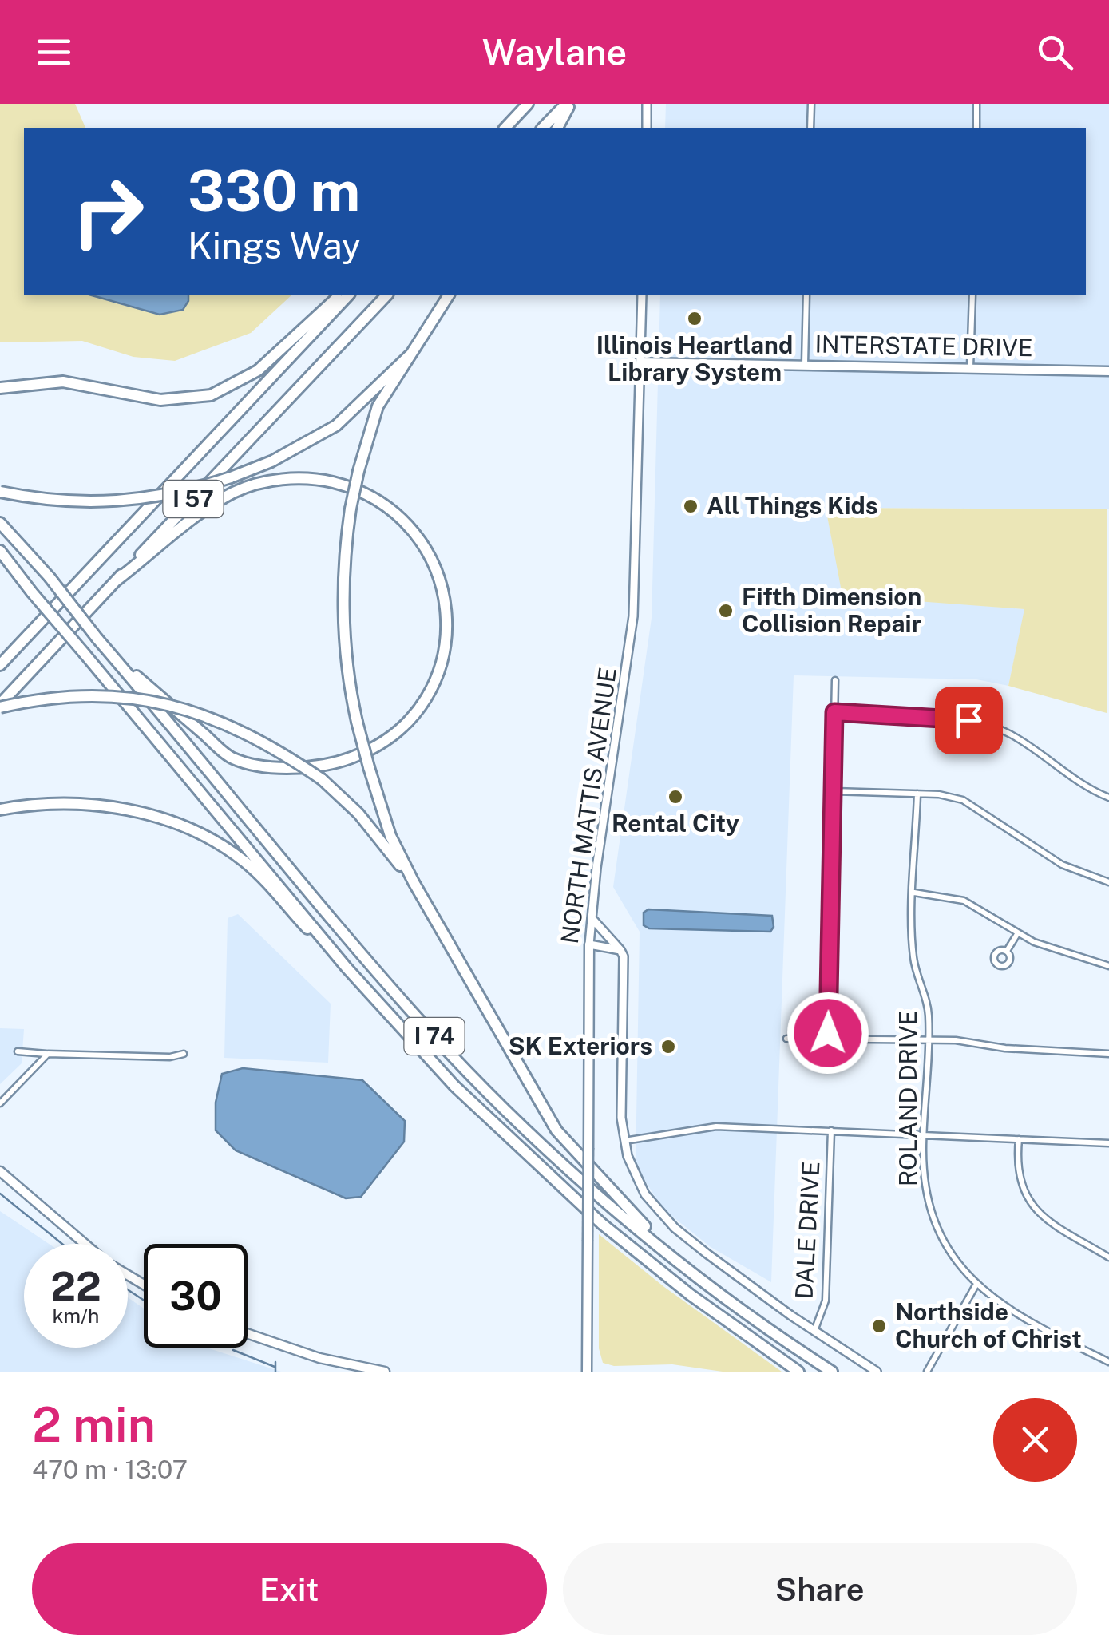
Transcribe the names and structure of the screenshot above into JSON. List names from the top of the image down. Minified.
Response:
{"streets":{"highway":["I 57","I 74"],"main road":["INTERSTATE DRIVE","NORTH MATTIS AVENUE"],"street":["ROLAND DRIVE","DALE DRIVE"]},"crossings":[["INTERSTATE DRIVE","NORTH MATTIS AVENUE"]],"places":["Illinois Heartland Library System","All Things Kids","Fifth Dimension Collision Repair","Rental City","SK Exteriors","Northside Church of Christ"],"page":{"header":"Waylane","turn":["330 m","Kings Way"],"speed":"22 km/h","limit":"30","heading":["2 min","470 m · 13:07"],"buttons":["Exit","Share"]}}
